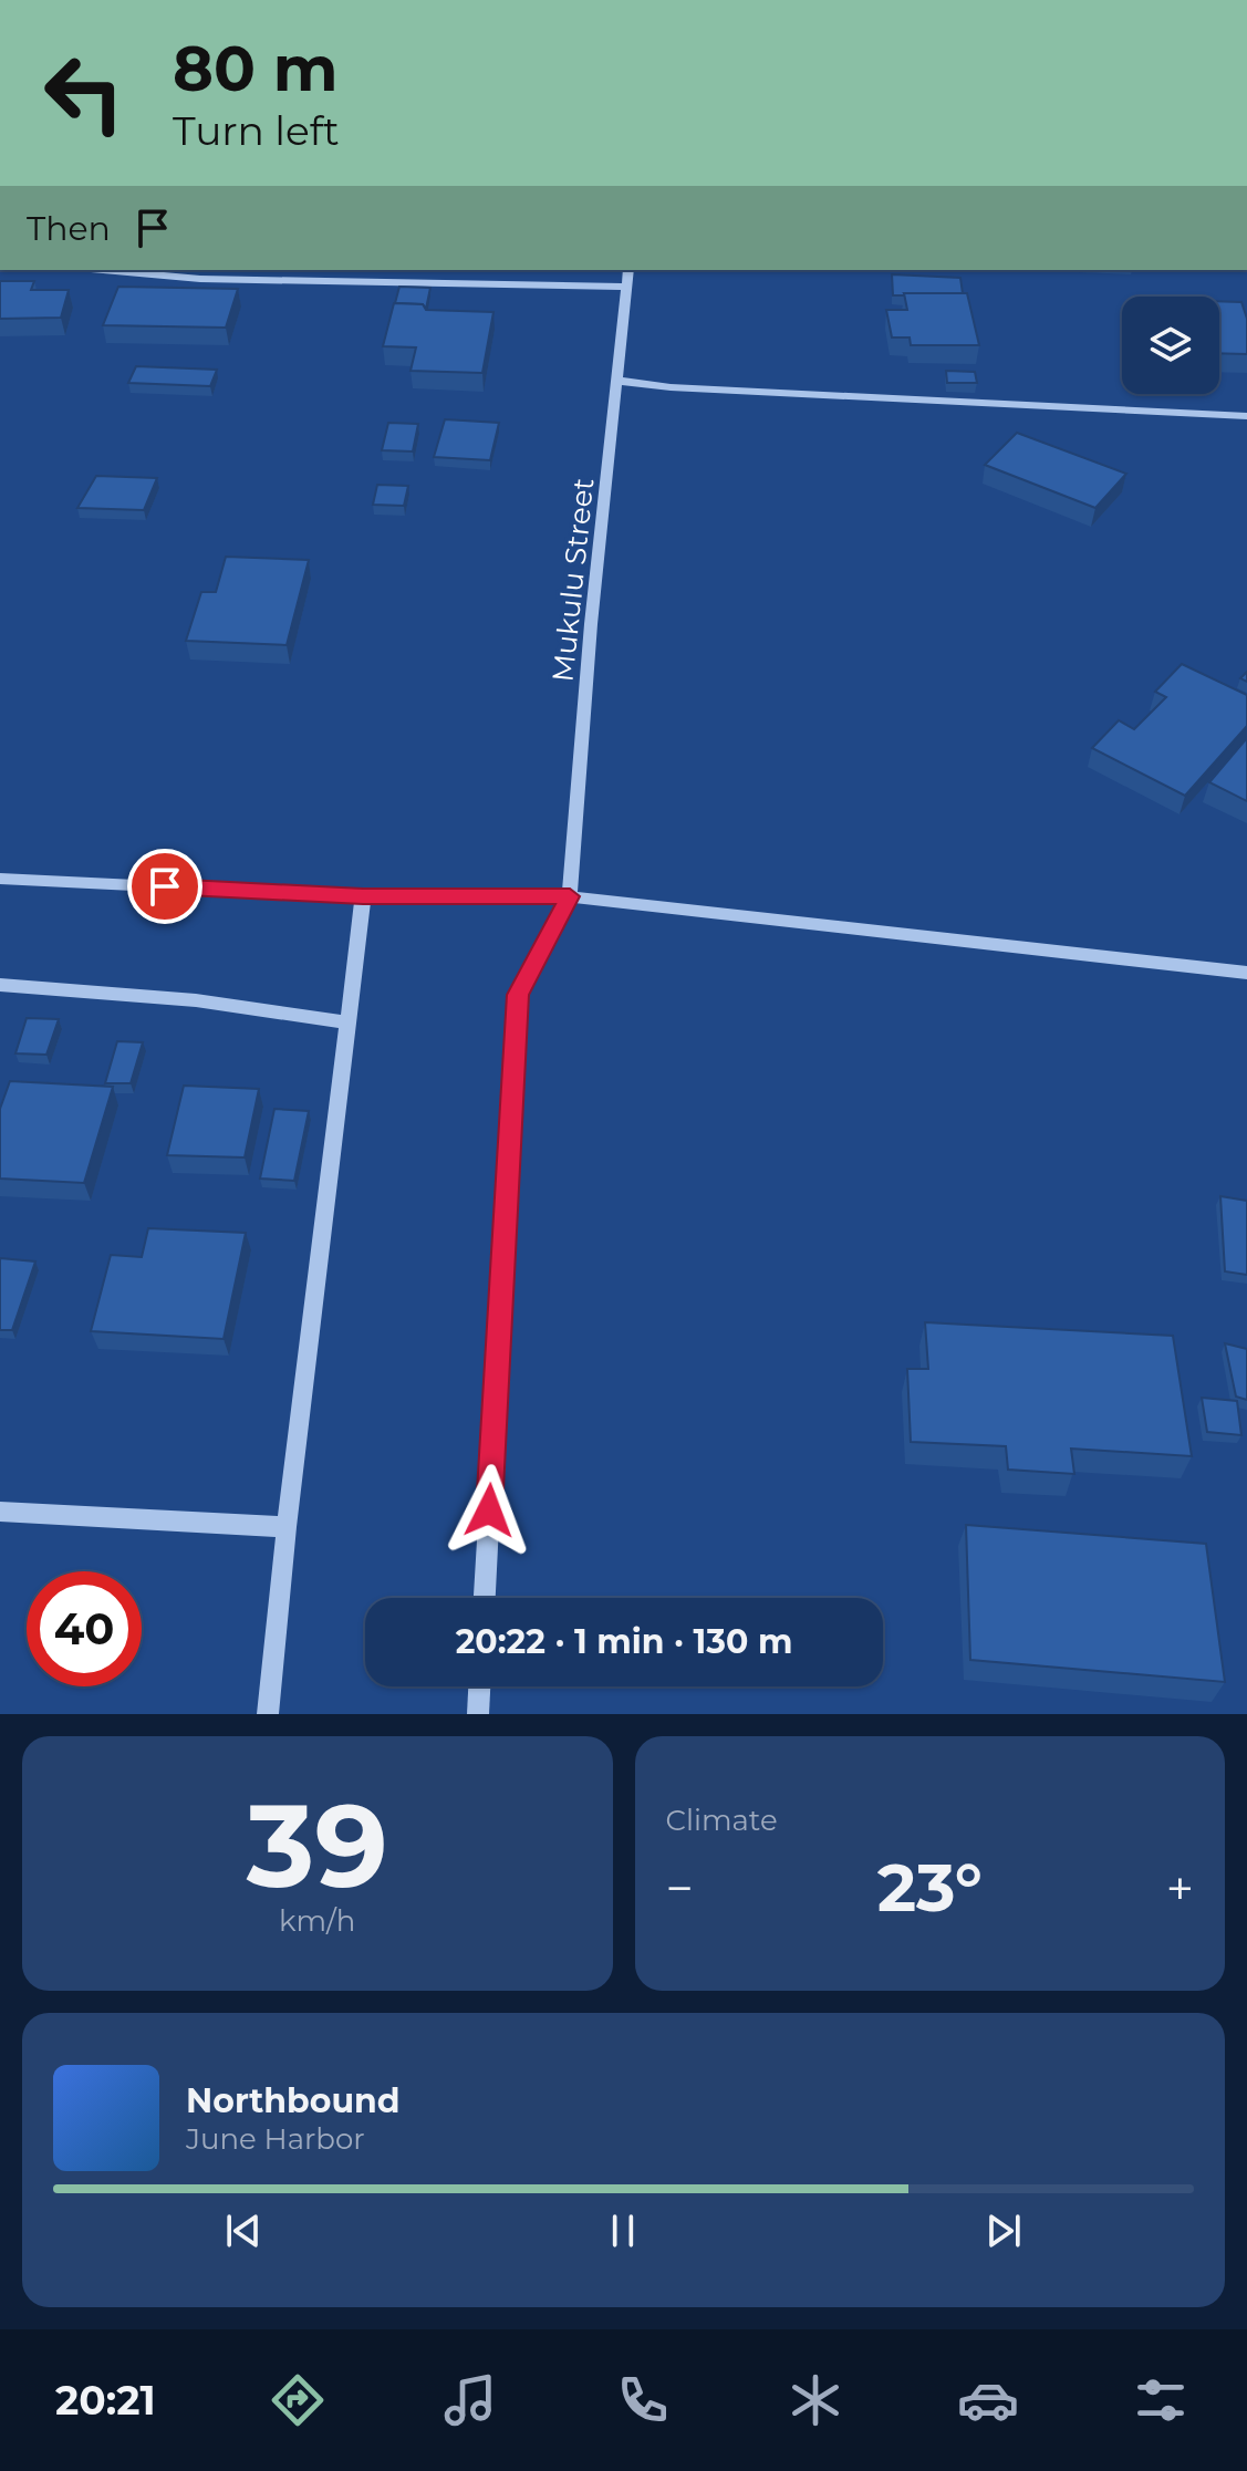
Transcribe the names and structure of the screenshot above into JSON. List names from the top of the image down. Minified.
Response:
{"streets":{"street":["Mukulu Street"]},"page":{"turn":["80 m","Turn left"],"then":"Then","limit":"40","trip":"20:22 · 1 min · 130 m","tile":[["39","km/h"],"Climate"],"heat":["−","23°","+"],"song":["Northbound","June Harbor"],"tabs":"20:21"}}
